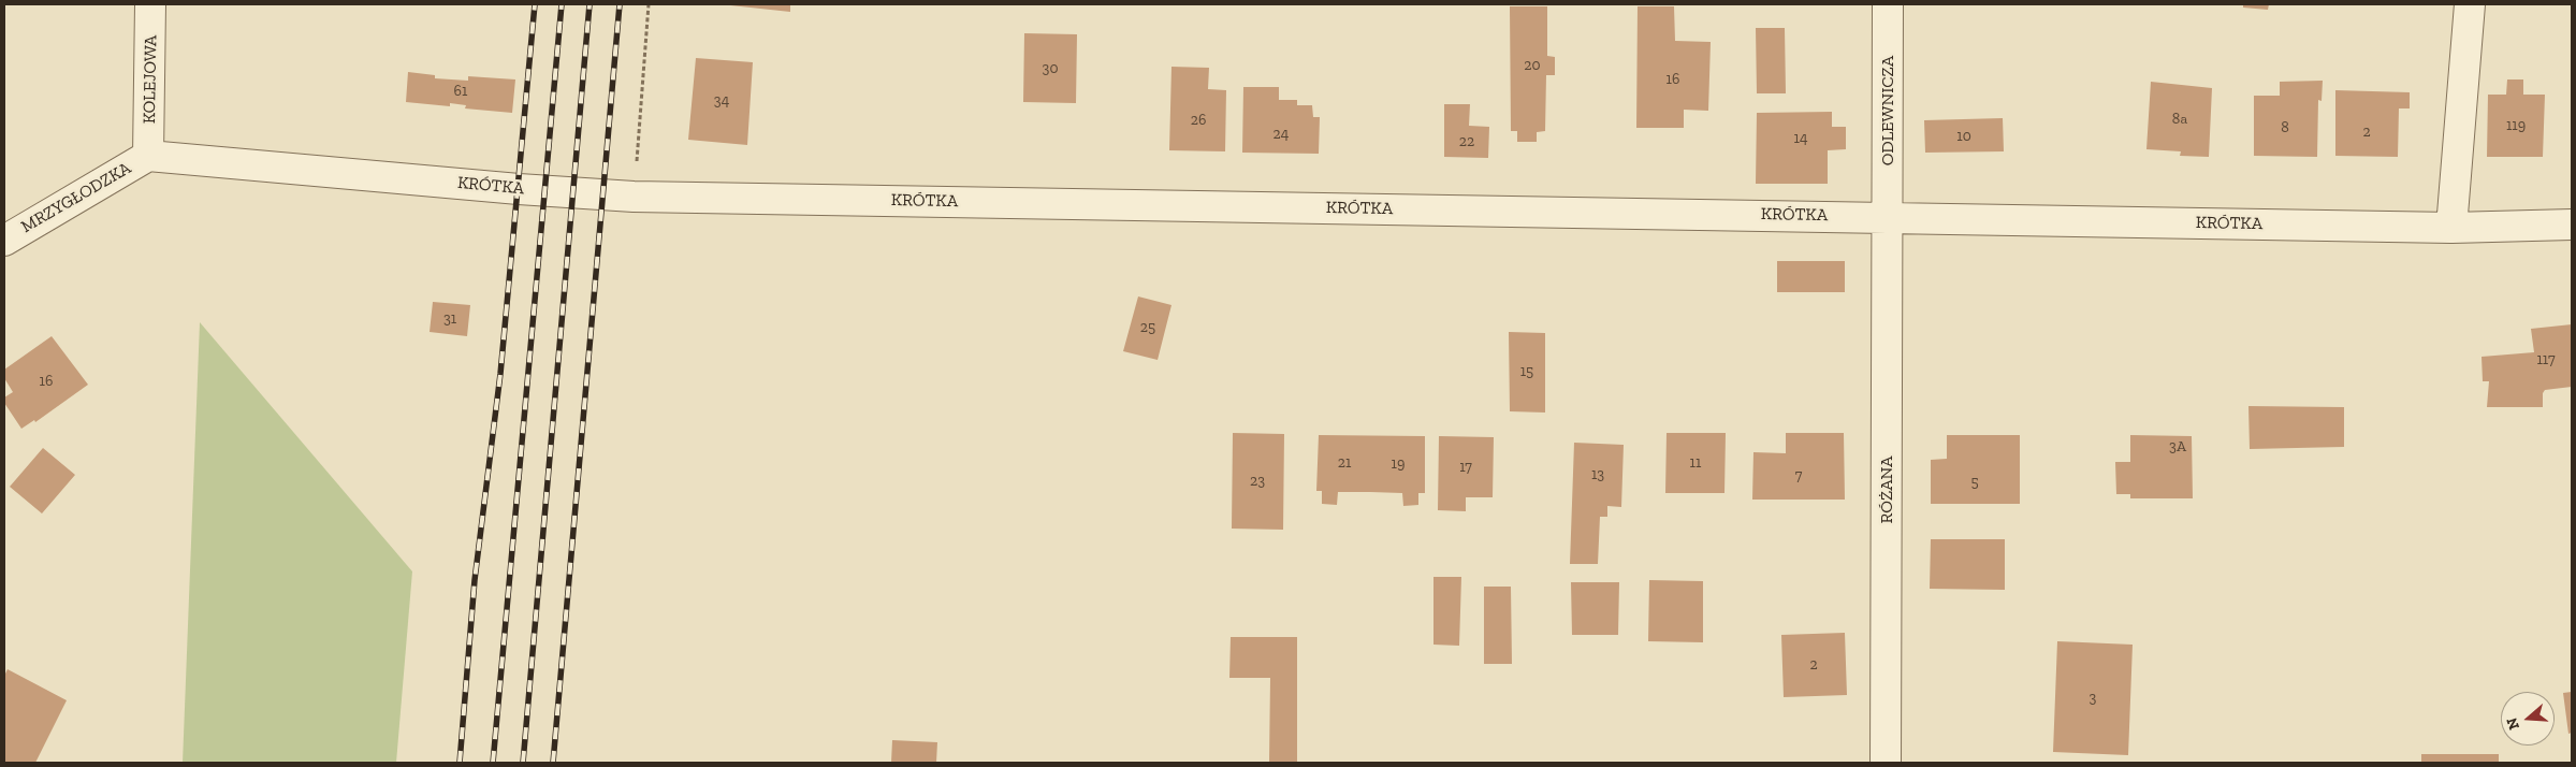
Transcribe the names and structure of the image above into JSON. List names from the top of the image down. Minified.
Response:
{"streets":{"street":["KOLEJOWA","ODLEWNICZA","KRÓTKA","MRZYGŁODZKA","RÓŻANA"]},"crossings":[["KOLEJOWA","KRÓTKA"],["KOLEJOWA","MRZYGŁODZKA"],["ODLEWNICZA","KRÓTKA"],["ODLEWNICZA","RÓŻANA"],["KRÓTKA","MRZYGŁODZKA"],["KRÓTKA","RÓŻANA"]],"house_numbers":["20","30","16","61","34","8a","26","119","8","2","24","10","14","22","31","25","117","15","16","3A","21","11","19","17","13","7","23","5","2","3"],"north":"left"}
